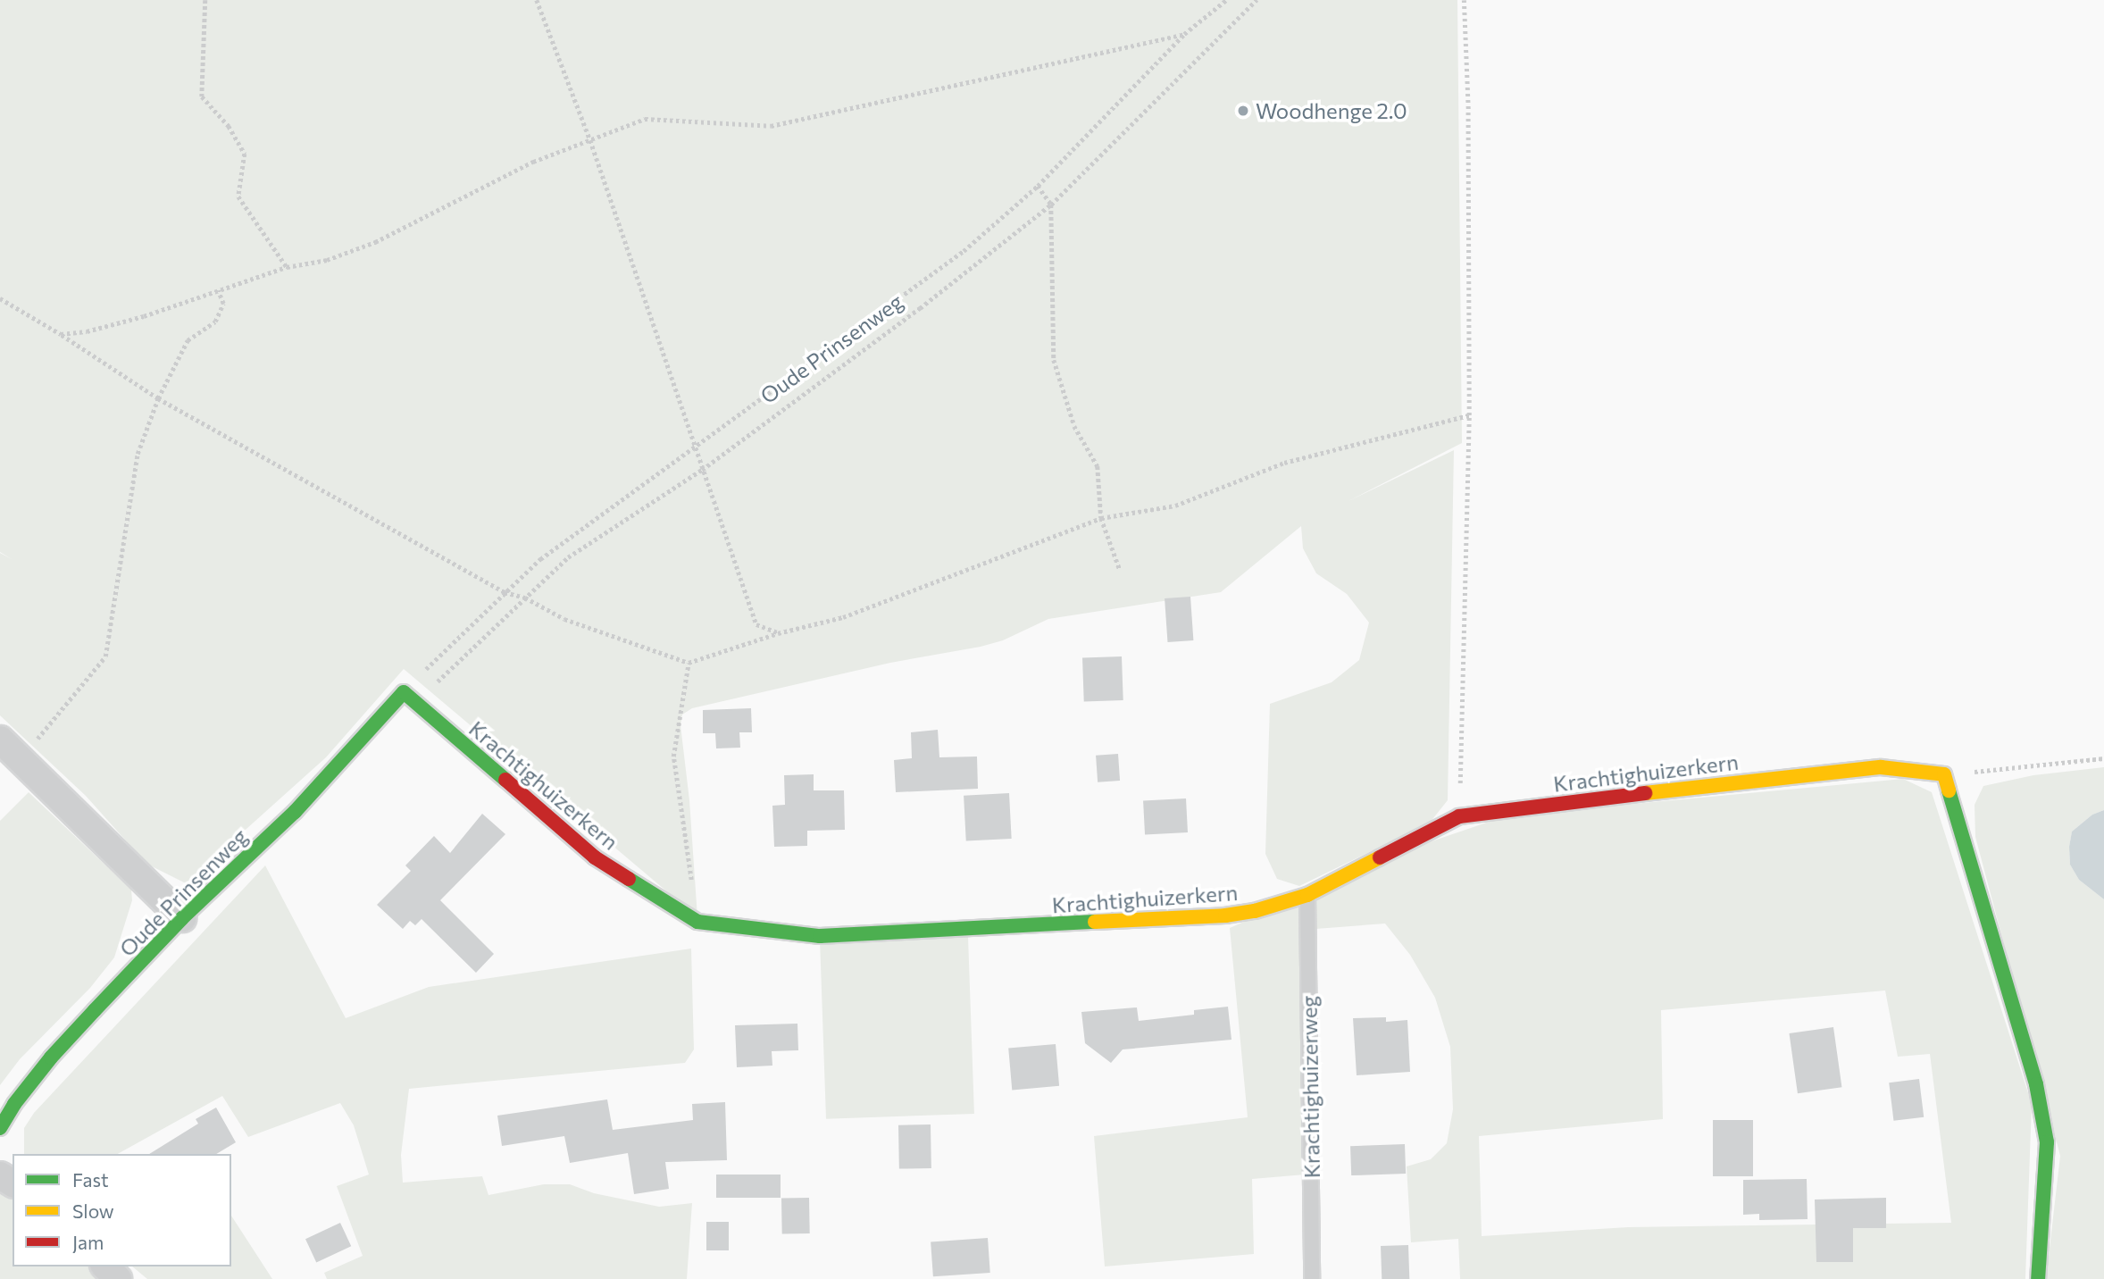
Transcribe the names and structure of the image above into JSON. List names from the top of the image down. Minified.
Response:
{"streets":{"street":["Oude Prinsenweg","Krachtighuizerkern"],"lane":["Krachtighuizerweg"]},"crossings":[["Oude Prinsenweg","Krachtighuizerkern"],["Krachtighuizerkern","Krachtighuizerweg"]],"places":["Woodhenge 2.0"],"legend":["Fast","Slow","Jam"]}
